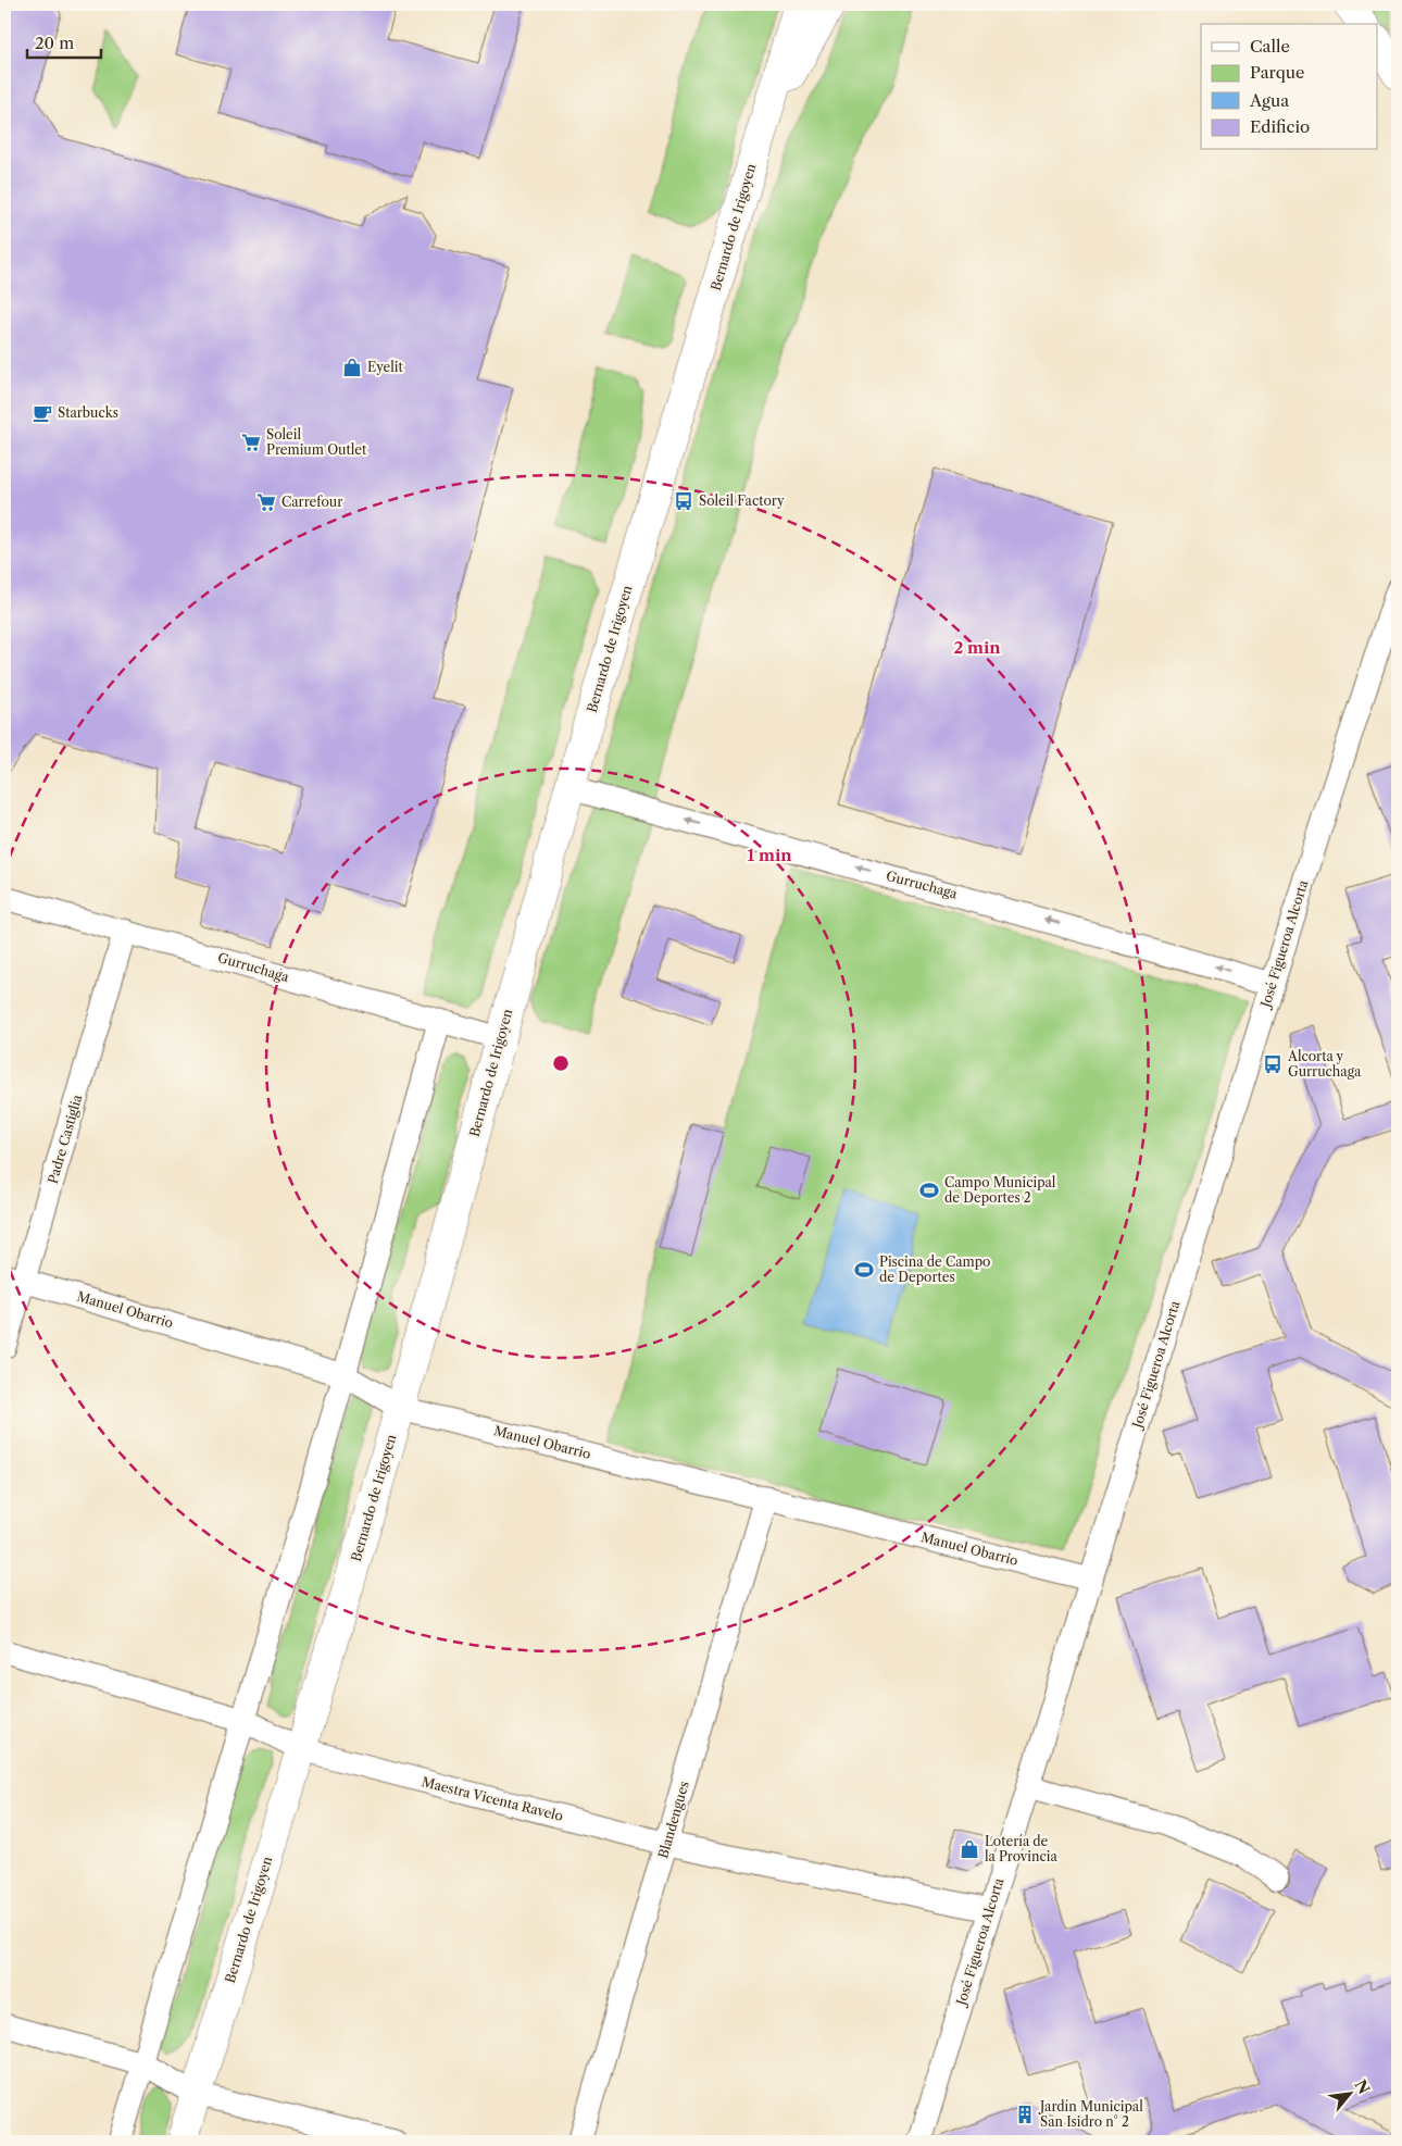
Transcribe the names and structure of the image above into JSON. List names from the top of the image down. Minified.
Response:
{"streets":{"street":["Bernardo de Irigoyen","Gurruchaga","José Figueroa Alcorta","Padre Castiglia","Manuel Obarrio","Maestra Vicenta Ravelo","Blandengues"]},"crossings":[["Bernardo de Irigoyen","Gurruchaga"],["Bernardo de Irigoyen","Manuel Obarrio"],["Bernardo de Irigoyen","Maestra Vicenta Ravelo"],["Gurruchaga","José Figueroa Alcorta"],["Gurruchaga","Padre Castiglia"],["José Figueroa Alcorta","Manuel Obarrio"],["José Figueroa Alcorta","Maestra Vicenta Ravelo"],["Padre Castiglia","Manuel Obarrio"],["Manuel Obarrio","Blandengues"],["Maestra Vicenta Ravelo","Blandengues"]],"one_way":["Gurruchaga"],"places":{"shop":["Eyelit","Lotería de la Provincia"],"cafe":["Starbucks"],"supermarket":["Soleil Premium Outlet","Carrefour"],"bus stop":["Soleil Factory","Alcorta y Gurruchaga"],"sports":["Campo Municipal de Deportes 2","Piscina de Campo de Deportes"],"building":["Jardín Municipal San Isidro n° 2"]},"legend":["Calle","Parque","Agua","Edificio"],"scale_bar":"20 m","north":"top right","rings":["2 min","1 min"]}
